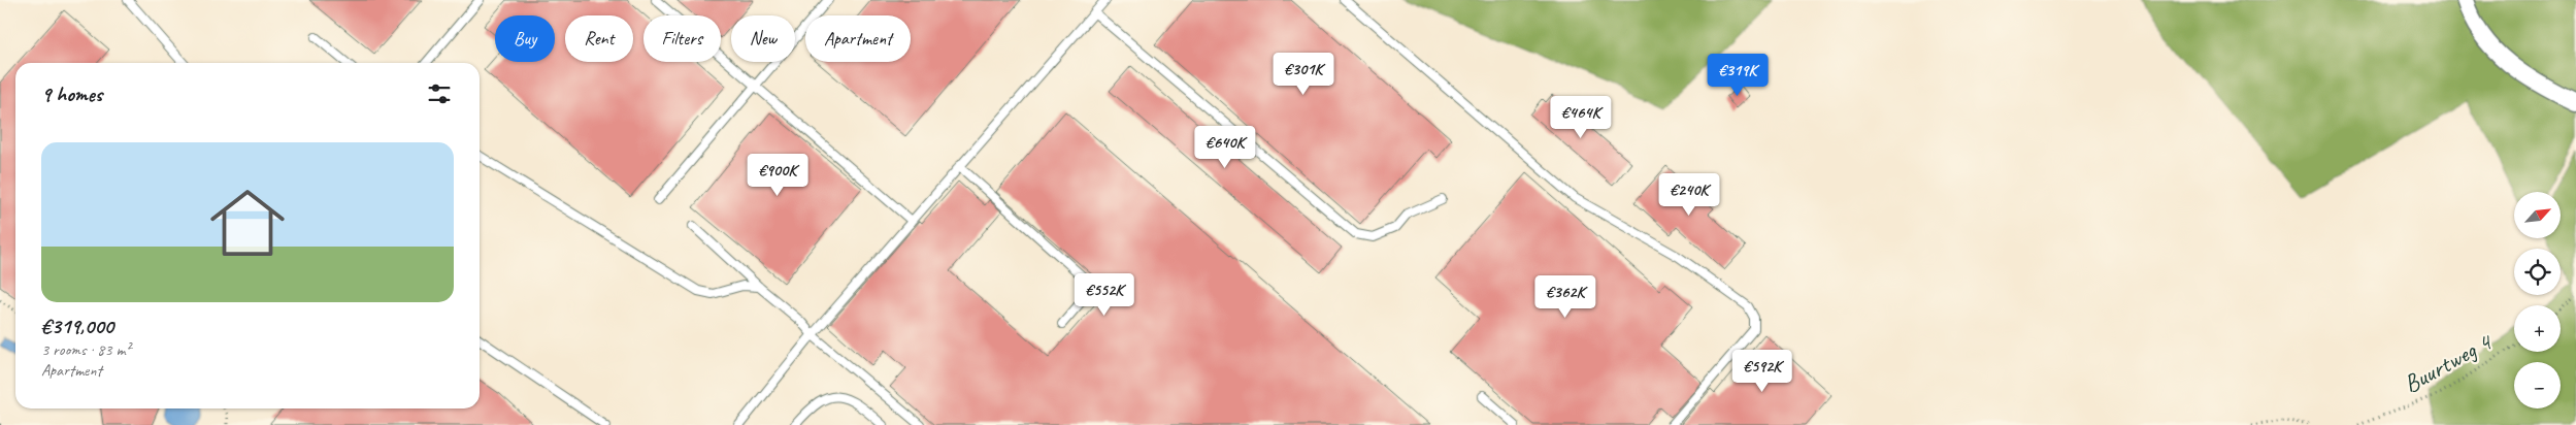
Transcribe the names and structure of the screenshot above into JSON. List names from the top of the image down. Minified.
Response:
{"streets":{"path":["Buurtweg 4"]},"north":"top right","page":{"chip":["Buy","Rent","Filters","New","Apartment"],"price":["€301K","€319K","€464K","€640K","€900K","€240K","€552K","€362K","€592K"],"heading":"9 homes","list":[{"name":"€319,000","note":"3 rooms · 83 m² · Apartment"}],"map_buttons":["+","−"]}}
